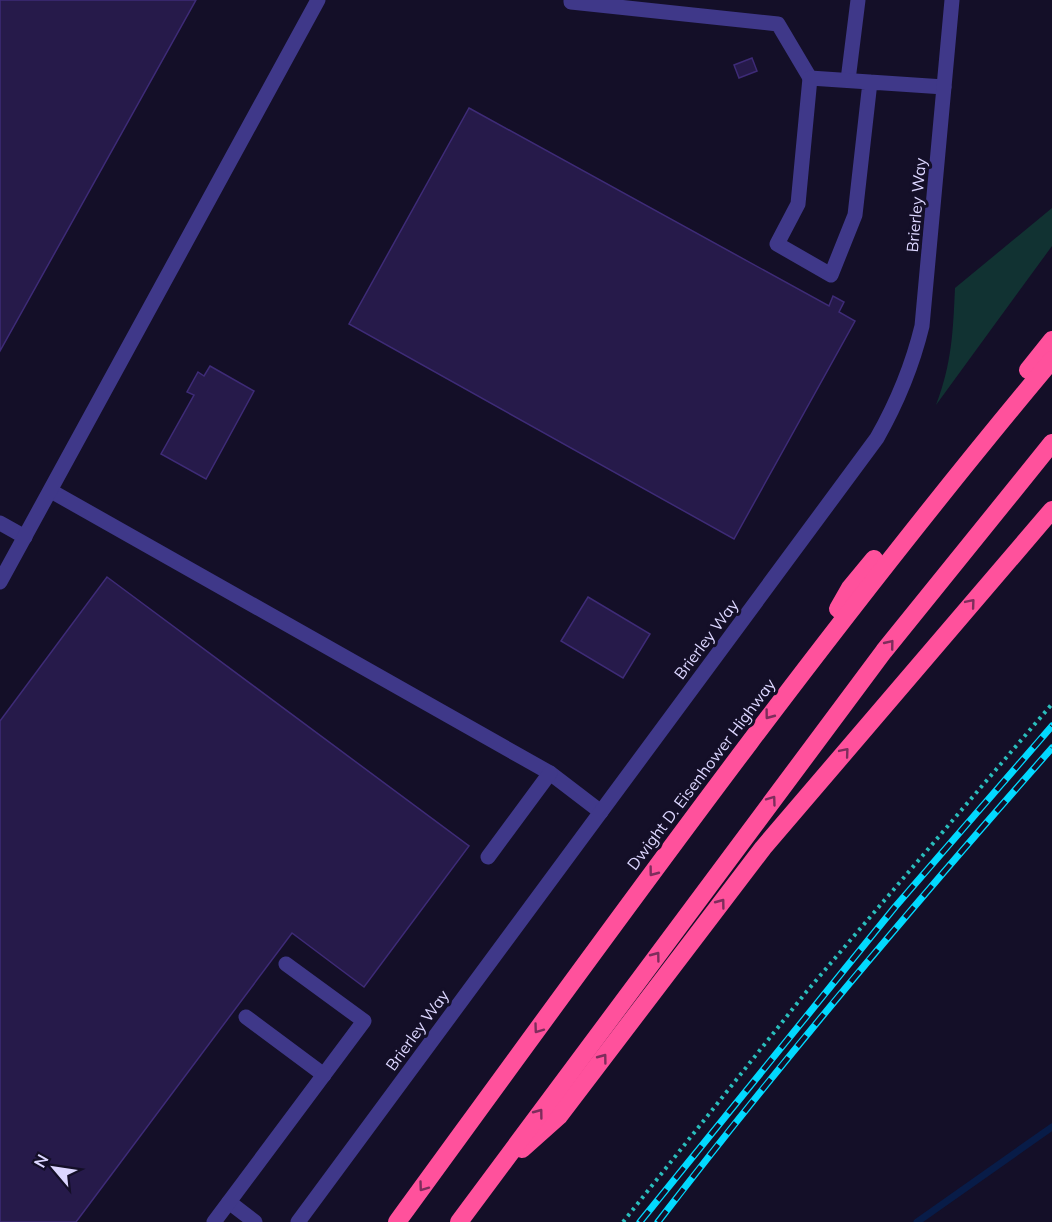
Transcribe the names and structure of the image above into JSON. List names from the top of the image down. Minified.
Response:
{"streets":{"highway":["Dwight D. Eisenhower Highway"],"street":["Brierley Way"]},"north":"top left"}
